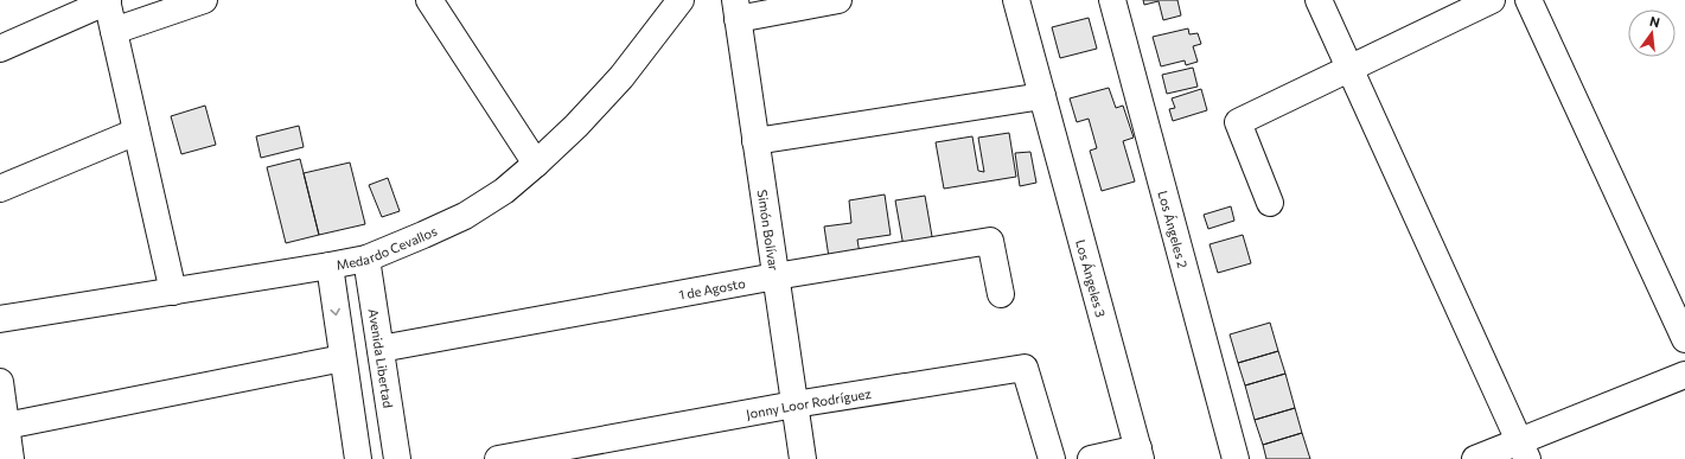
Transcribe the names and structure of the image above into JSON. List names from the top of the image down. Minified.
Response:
{"streets":{"street":["Simón Bolívar","Los Ángeles 2","Medardo Cevallos","Los Ángeles 3","1 de Agosto","Avenida Libertad","Jonny Loor Rodríguez"]},"crossings":[["Simón Bolívar","1 de Agosto"],["Simón Bolívar","Jonny Loor Rodríguez"],["Medardo Cevallos","Avenida Libertad"],["1 de Agosto","Avenida Libertad"]],"north":"top"}
